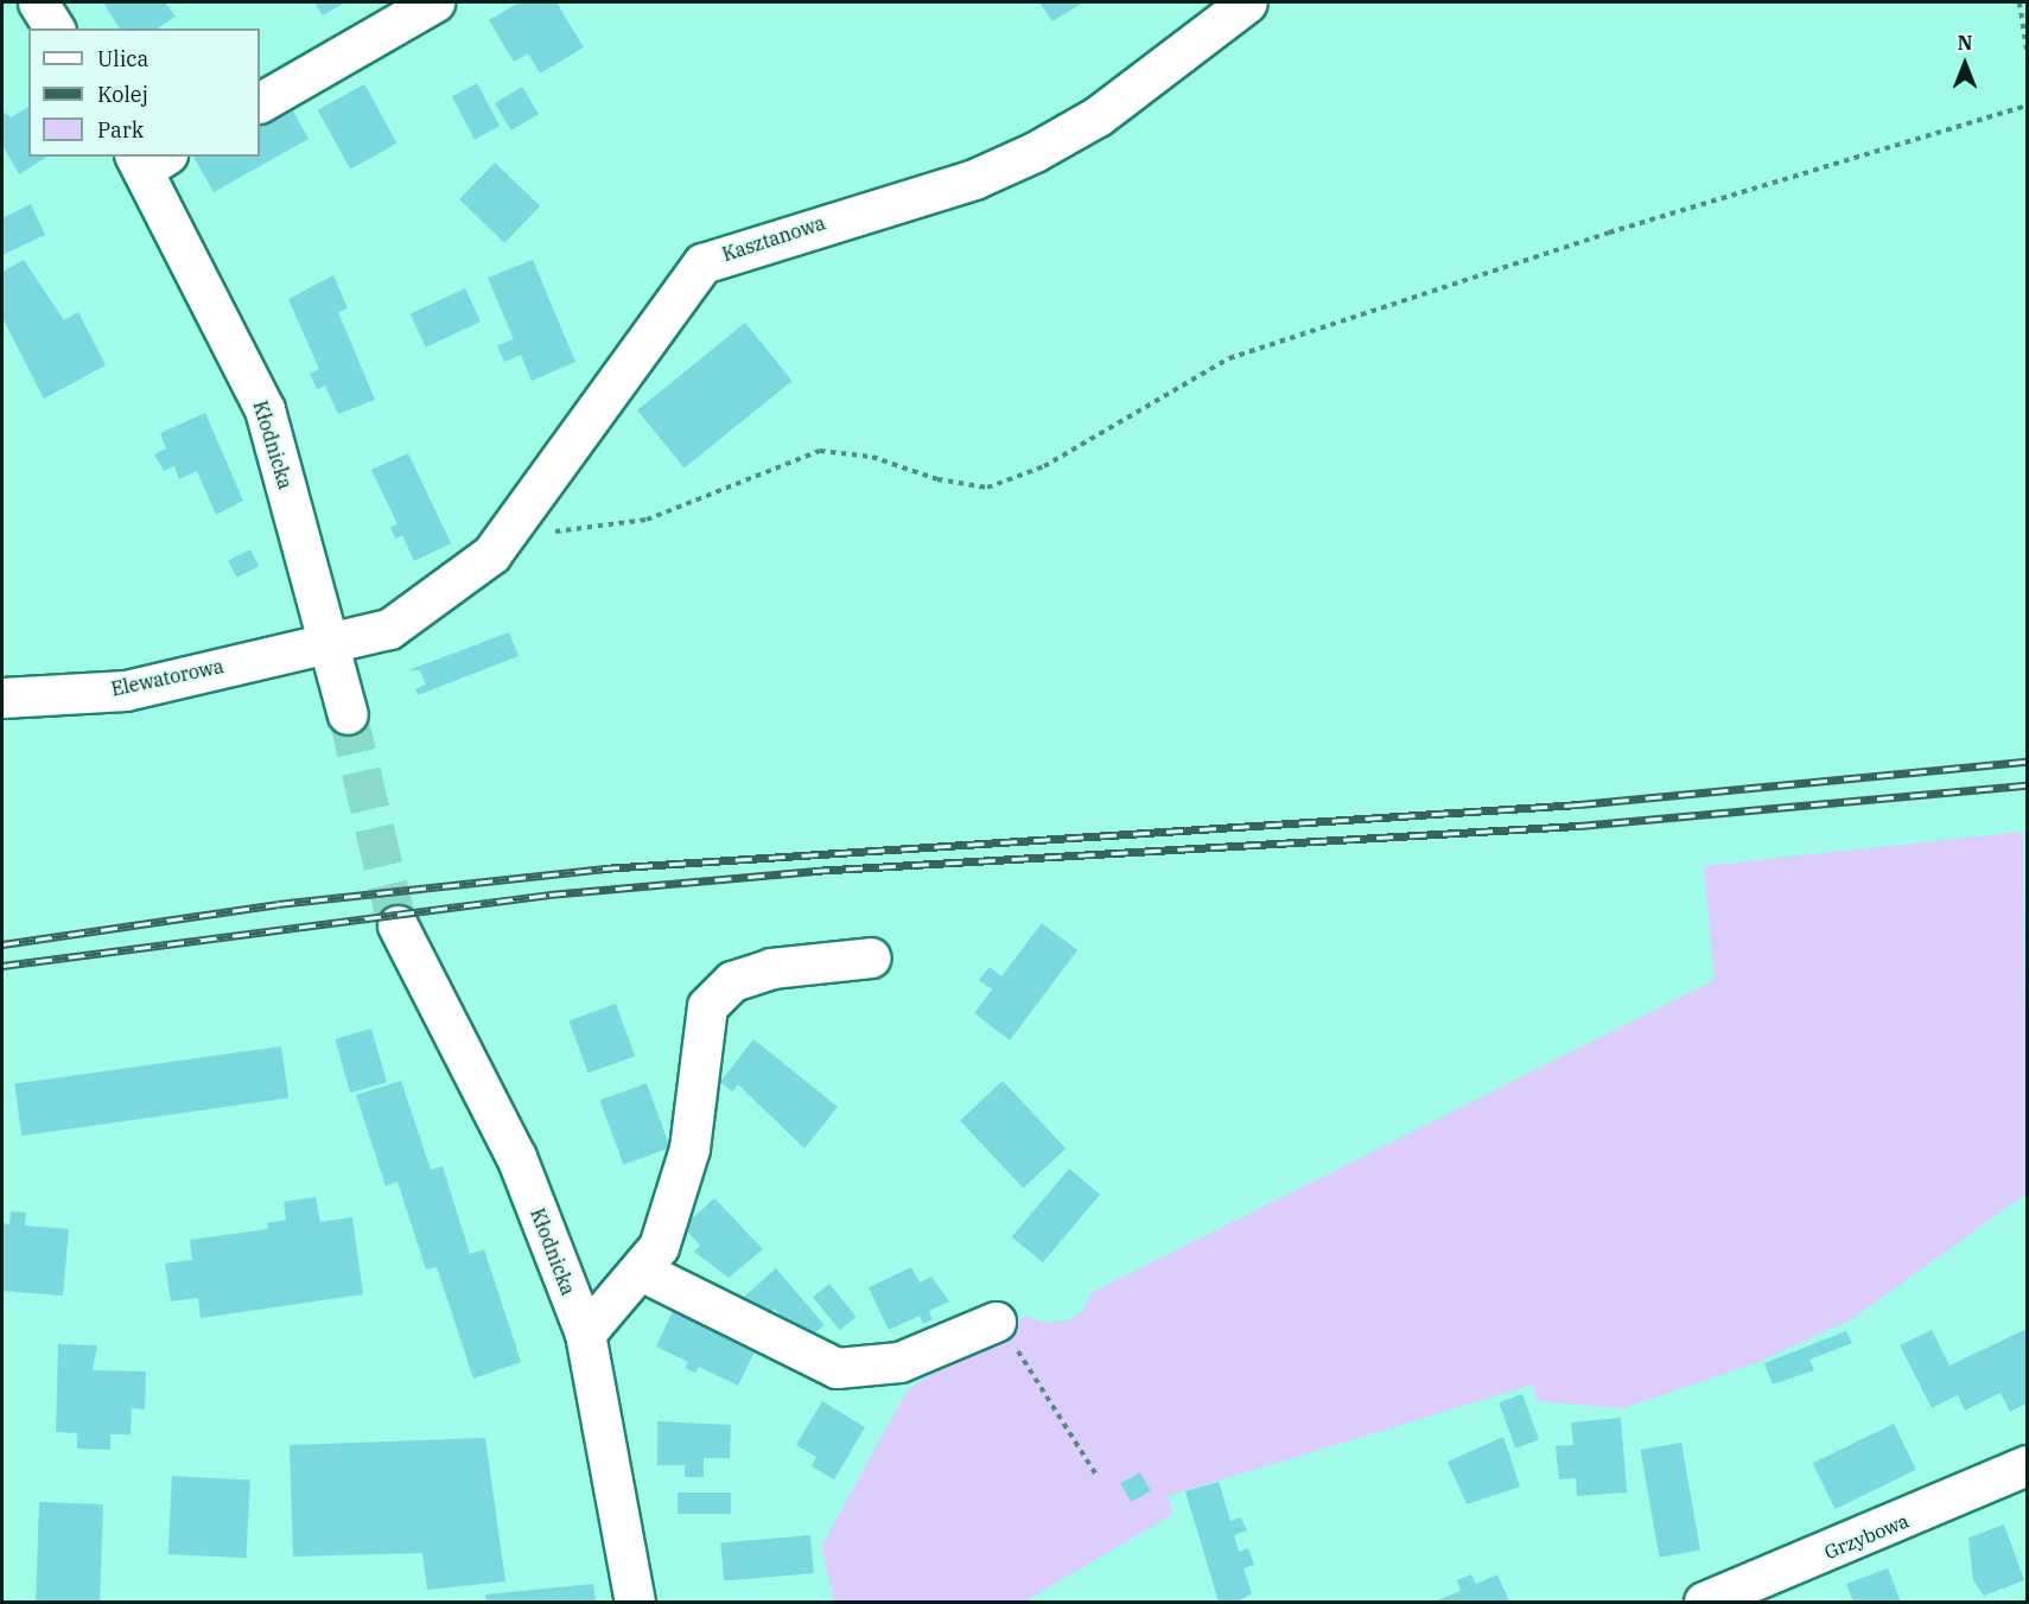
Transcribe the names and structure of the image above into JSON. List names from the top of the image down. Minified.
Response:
{"streets":{"street":["Kasztanowa","Kłodnicka","Elewatorowa","Grzybowa"]},"crossings":[["Kasztanowa","Kłodnicka"],["Kasztanowa","Elewatorowa"],["Kłodnicka","Elewatorowa"]],"legend":["Ulica","Kolej","Park"],"north":"top"}
